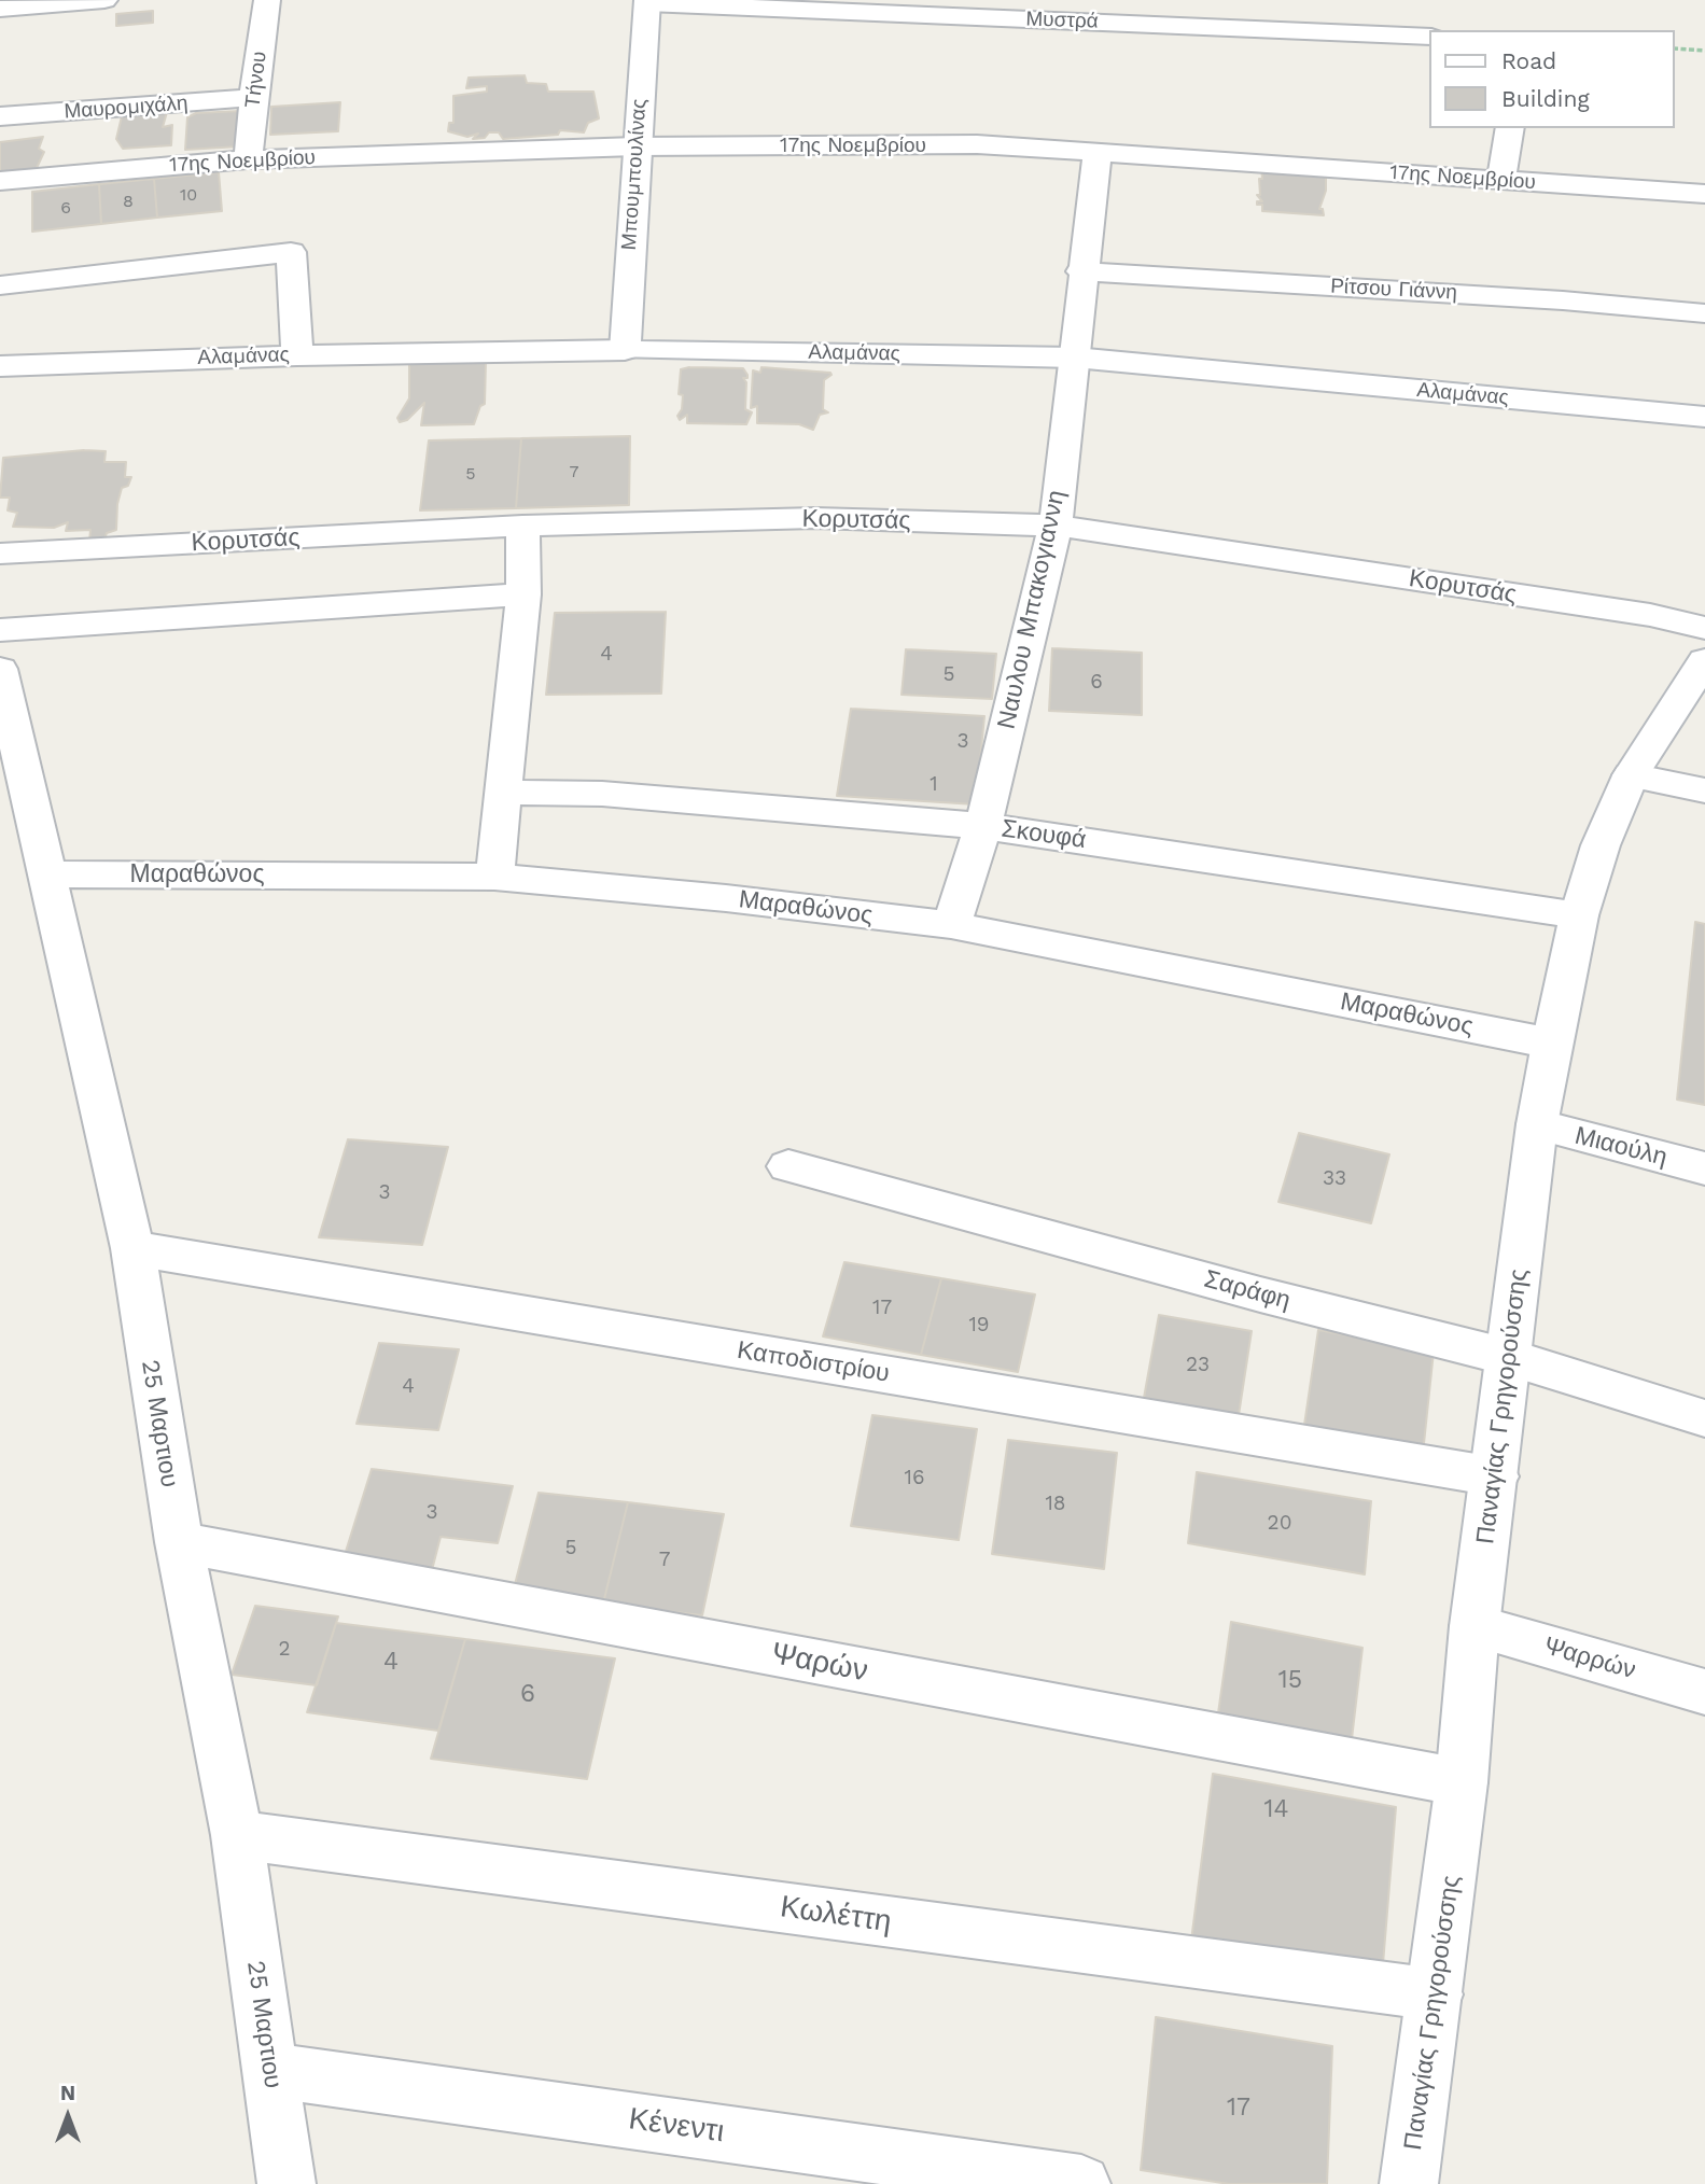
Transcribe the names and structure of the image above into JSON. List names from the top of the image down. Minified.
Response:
{"streets":{"street":["Μυστρά","Τήνου","Μαυρομιχάλη","17ης Νοεμβρίου","Μπουμπουλίνας","Ρίτσου Γιάννη","Αλαμάνας","Κορυτσάς","Ναυλου Μπακογιαννη","Σκουφά","Μαραθώνος","Μιαούλη","Σαράφη","Καποδιστρίου","Παναγίας Γρηγορούσσης","25 Μαρτιου","Ψαρρών","Ψαρών","Κωλέττη","Κένεντι"]},"crossings":[["Μυστρά","Μπουμπουλίνας"],["Τήνου","Μαυρομιχάλη"],["Τήνου","17ης Νοεμβρίου"],["17ης Νοεμβρίου","Μπουμπουλίνας"],["17ης Νοεμβρίου","Ναυλου Μπακογιαννη"],["Μπουμπουλίνας","Αλαμάνας"],["Ρίτσου Γιάννη","Ναυλου Μπακογιαννη"],["Αλαμάνας","Ναυλου Μπακογιαννη"],["Κορυτσάς","Ναυλου Μπακογιαννη"],["Ναυλου Μπακογιαννη","Σκουφά"],["Ναυλου Μπακογιαννη","Μαραθώνος"],["Σκουφά","Παναγίας Γρηγορούσσης"],["Μαραθώνος","Παναγίας Γρηγορούσσης"],["Μαραθώνος","25 Μαρτιου"],["Μιαούλη","Παναγίας Γρηγορούσσης"],["Σαράφη","Παναγίας Γρηγορούσσης"],["Καποδιστρίου","Παναγίας Γρηγορούσσης"],["Καποδιστρίου","25 Μαρτιου"],["Παναγίας Γρηγορούσσης","Ψαρρών"],["Παναγίας Γρηγορούσσης","Ψαρών"],["Παναγίας Γρηγορούσσης","Κωλέττη"],["25 Μαρτιου","Ψαρών"],["25 Μαρτιου","Κωλέττη"],["25 Μαρτιου","Κένεντι"]],"house_numbers":["10","8","6","7","5","4","5","6","3","1","33","3","17","19","23","4","16","18","3","20","5","7","2","4","15","6","14","17"],"legend":["Road","Building"],"north":"top"}
